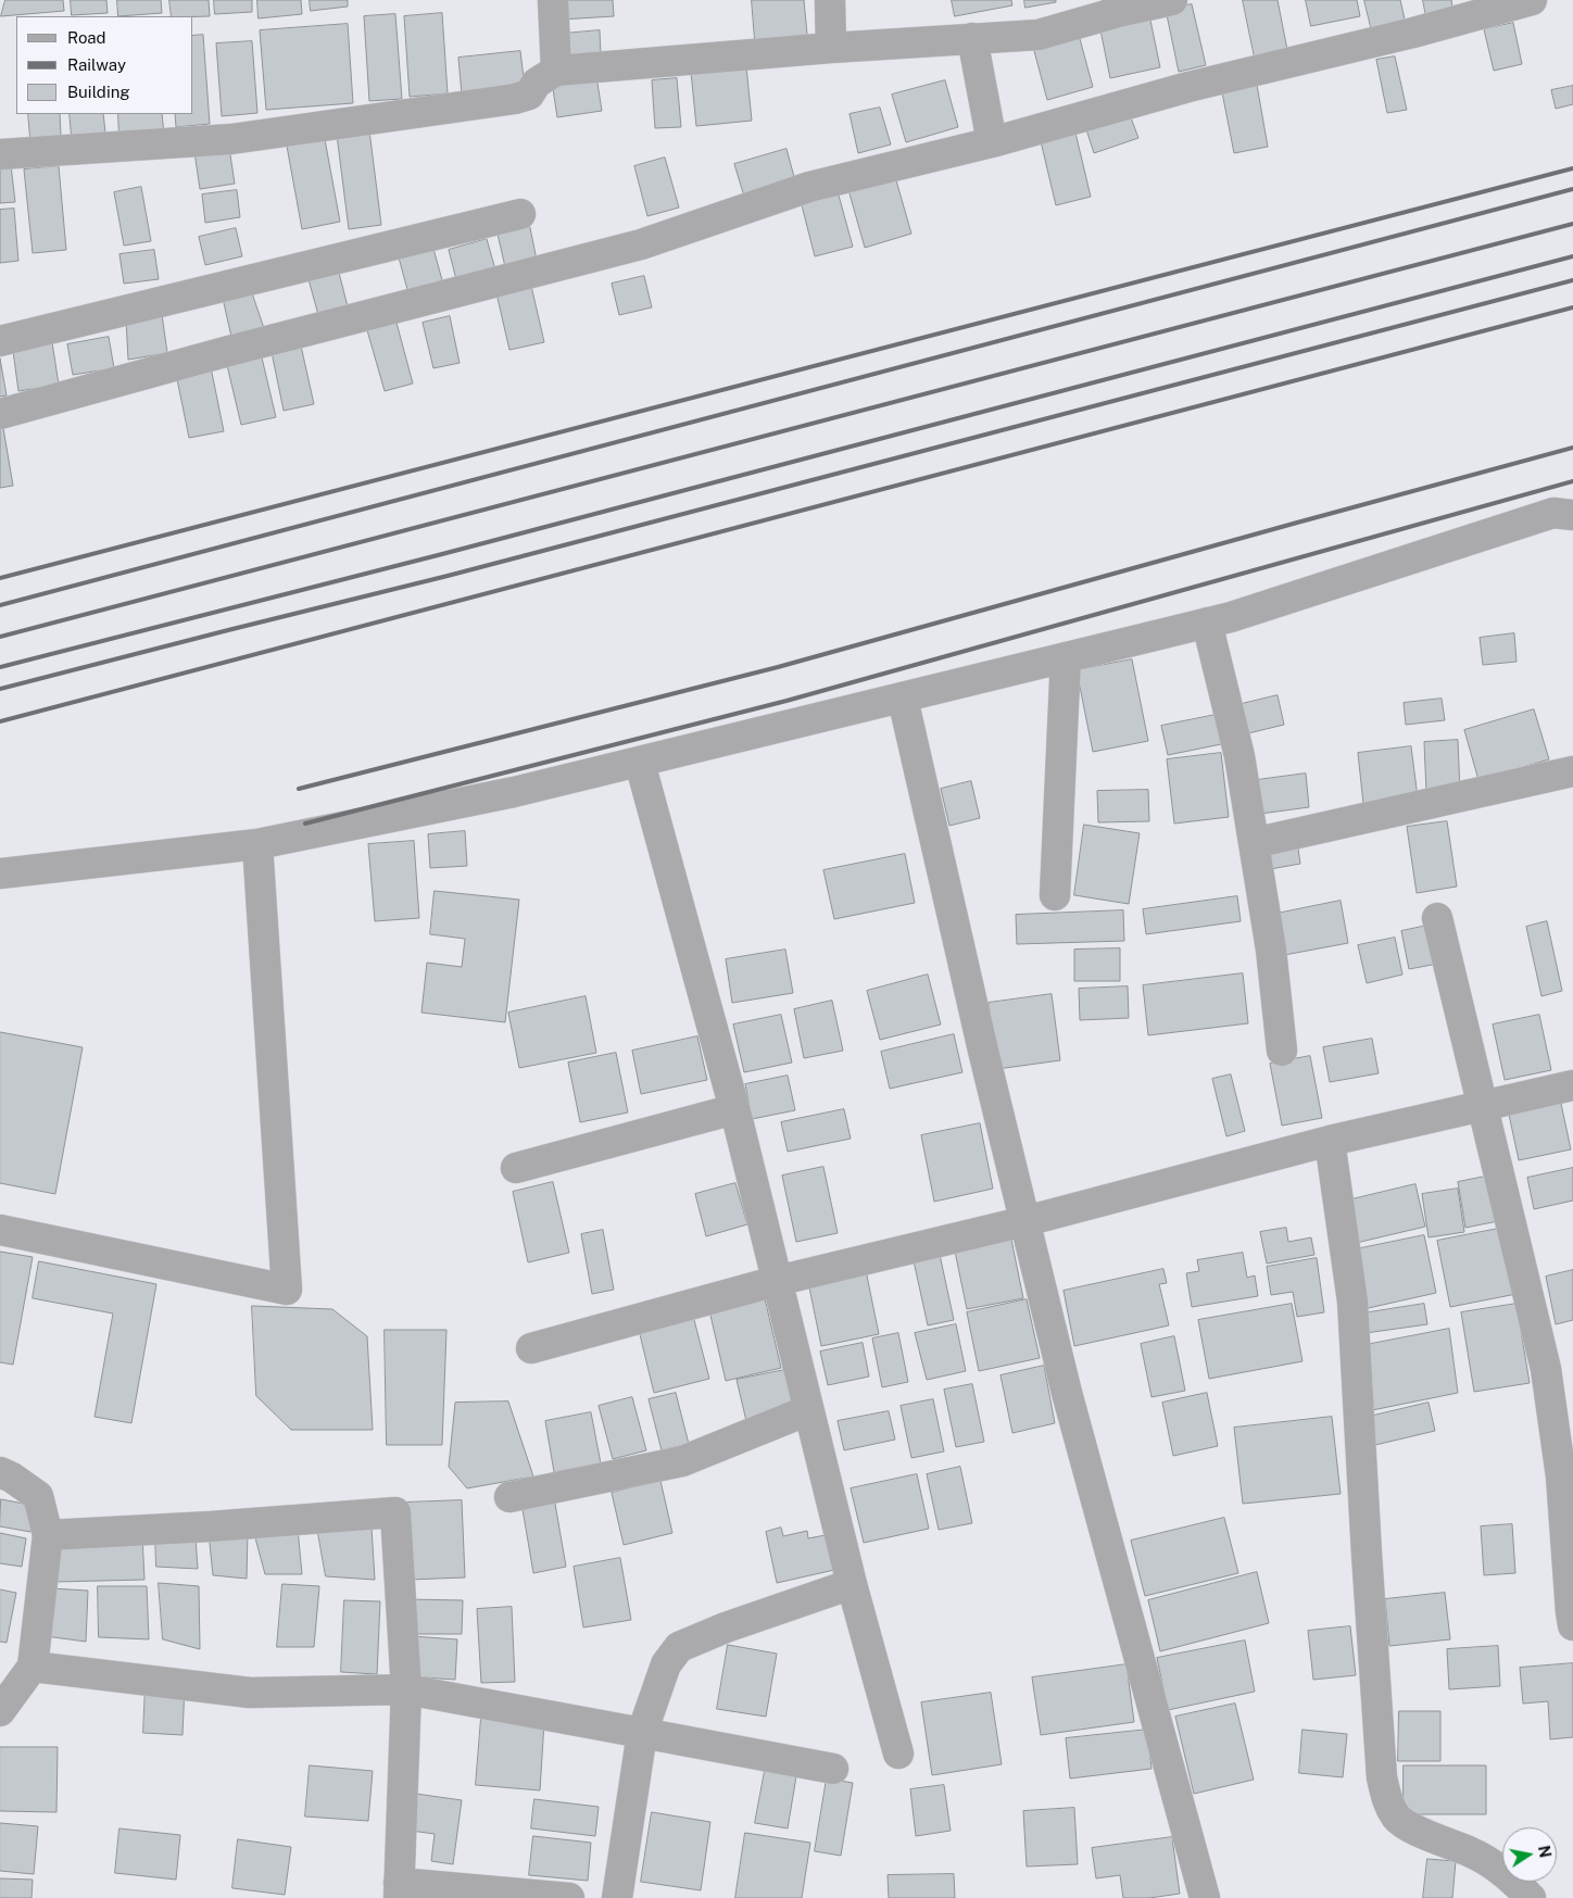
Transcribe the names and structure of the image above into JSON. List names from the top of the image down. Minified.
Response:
{"legend":["Road","Railway","Building"],"north":"right"}
